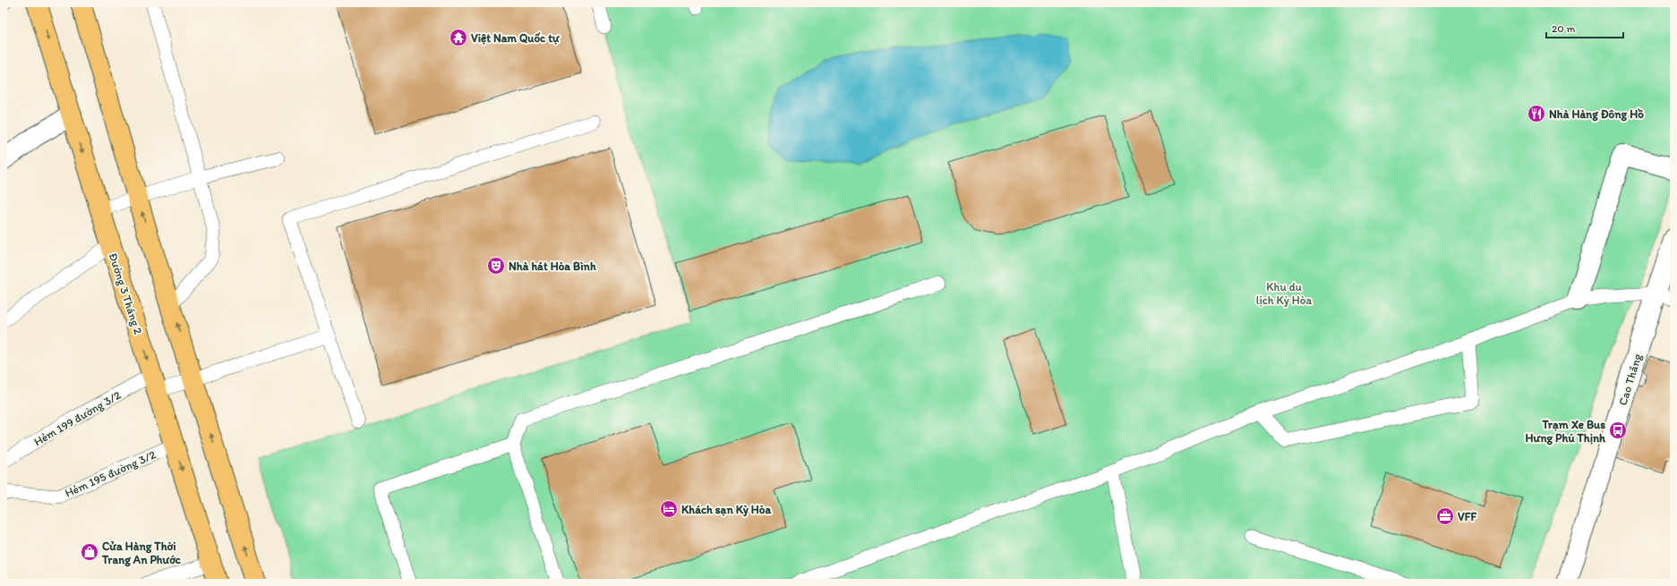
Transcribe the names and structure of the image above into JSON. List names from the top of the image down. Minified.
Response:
{"streets":{"main road":["Đường 3 Tháng 2"],"street":["Cao Thắng"],"lane":["Hẻm 199 đường 3/2","Hẻm 195 đường 3/2"]},"crossings":[["Đường 3 Tháng 2","Hẻm 199 đường 3/2"],["Đường 3 Tháng 2","Hẻm 195 đường 3/2"]],"parks":["Khu du lịch Kỳ Hòa"],"places":{"temple":["Việt Nam Quốc tự"],"restaurant":["Nhà Hàng Đông Hồ"],"theatre":["Nhà hát Hòa Bình"],"bus stop":["Trạm Xe Bus Hưng Phú Thịnh"],"hotel":["Khách sạn Kỳ Hòa"],"office":["VFF"],"shop":["Cửa Hàng Thời Trang An Phước"]},"scale_bar":"20 m"}
